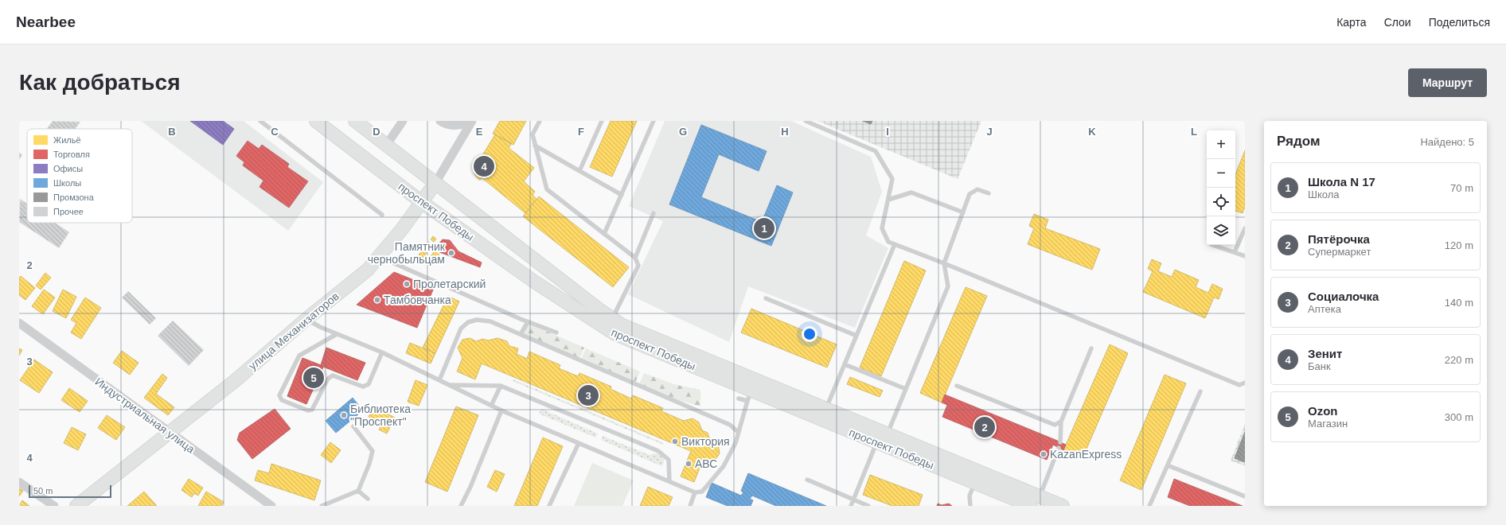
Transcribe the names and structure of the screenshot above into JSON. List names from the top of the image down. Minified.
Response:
{"streets":{"main road":["проспект Победы","улица Механизаторов"],"street":["Индустриальная улица"]},"crossings":[["проспект Победы","улица Механизаторов"],["улица Механизаторов","Индустриальная улица"]],"places":["Памятник чернобыльцам","Пролетарский","Тамбовчанка","Библиотека \"Проспект\"","Виктория","KazanExpress","АВС"],"legend":["Жильё","Торговля","Офисы","Школы","Промзона","Прочее"],"scale_bar":"50 m","page":{"header":"Nearbee","nav":["Карта","Слои","Поделиться"],"buttons":"Маршрут","title":"Как добраться","heading":["Рядом","Найдено: 5"],"map_buttons":["+","−"],"pins":["4","1","5","3","2"],"list":[{"mark":"1","name":"Школа N 17","note":"Школа","value":"70 m"},{"mark":"2","name":"Пятёрочка","note":"Супермаркет","value":"120 m"},{"mark":"3","name":"Социалочка","note":"Аптека","value":"140 m"},{"mark":"4","name":"Зенит","note":"Банк","value":"220 m"},{"mark":"5","name":"Ozon","note":"Магазин","value":"300 m"}],"scale":"50 m"},"grid":{"columns":["B","C","D","E","F","G","H","I","J","K","L"],"rows":["2","3","4"]}}
